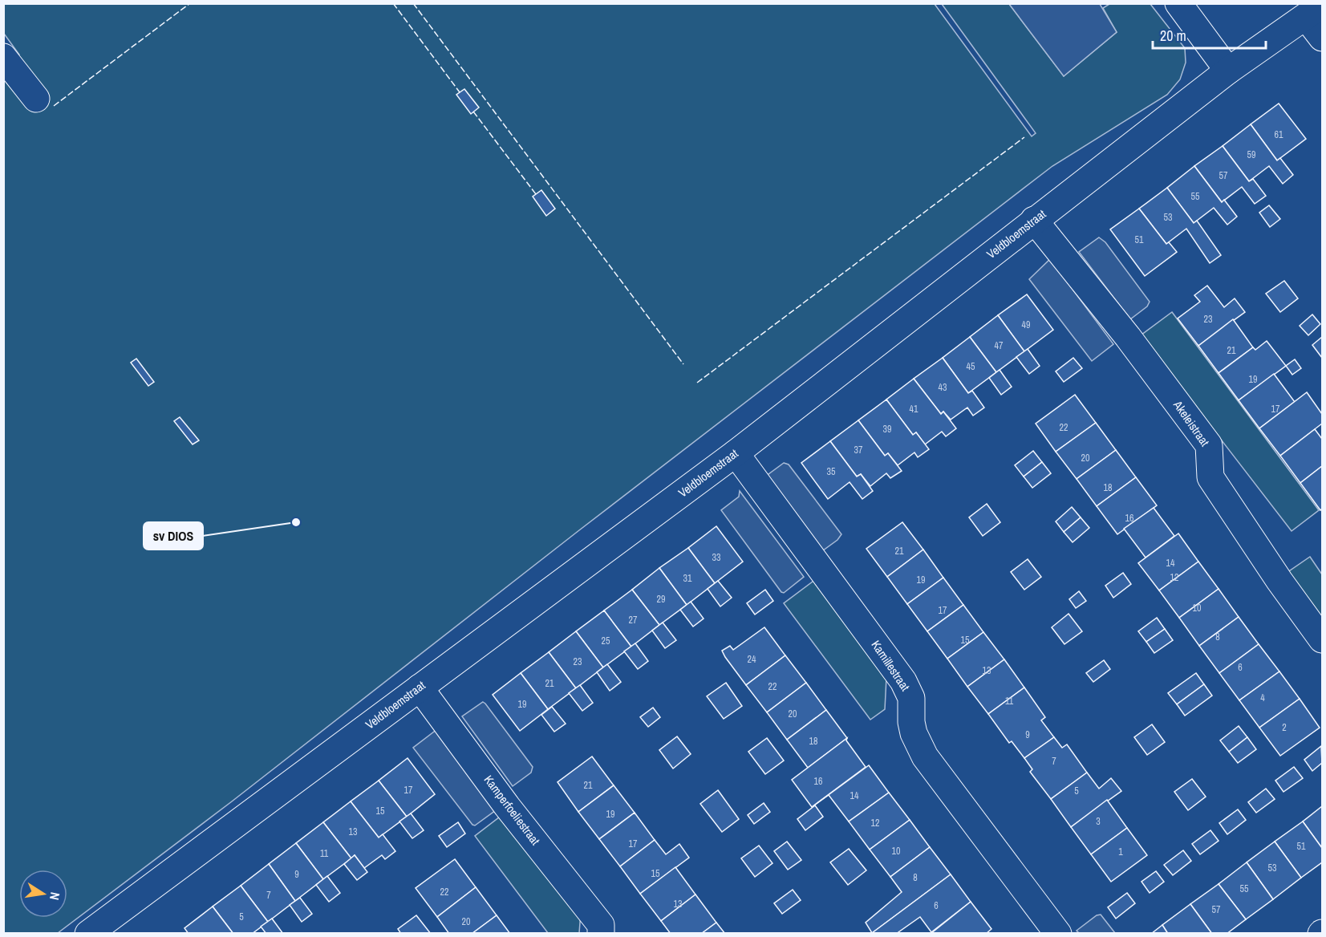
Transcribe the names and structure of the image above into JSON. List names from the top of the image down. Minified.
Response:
{"streets":{"street":["Veldbloemstraat","Akeleistraat","Kamillestraat","Kamperfoeliestraat"]},"crossings":[["Veldbloemstraat","Akeleistraat"],["Veldbloemstraat","Kamillestraat"],["Veldbloemstraat","Kamperfoeliestraat"]],"places":["sv DIOS"],"house_numbers":["61","59","57","55","53","51","23","49","47","21","45","19","43","41","17","22","39","37","20","35","18","16","21","33","14","12","31","19","29","10","17","27","8","15","25","24","23","6","13","21","22","4","11","19","20","2","9","18","7","16","21","17","5","14","15","19","3","12","13","17","51","10","1","11","53","15","9","8","55","22","7","13","6","57","5","20"],"scale_bar":"20 m","north":"right"}
